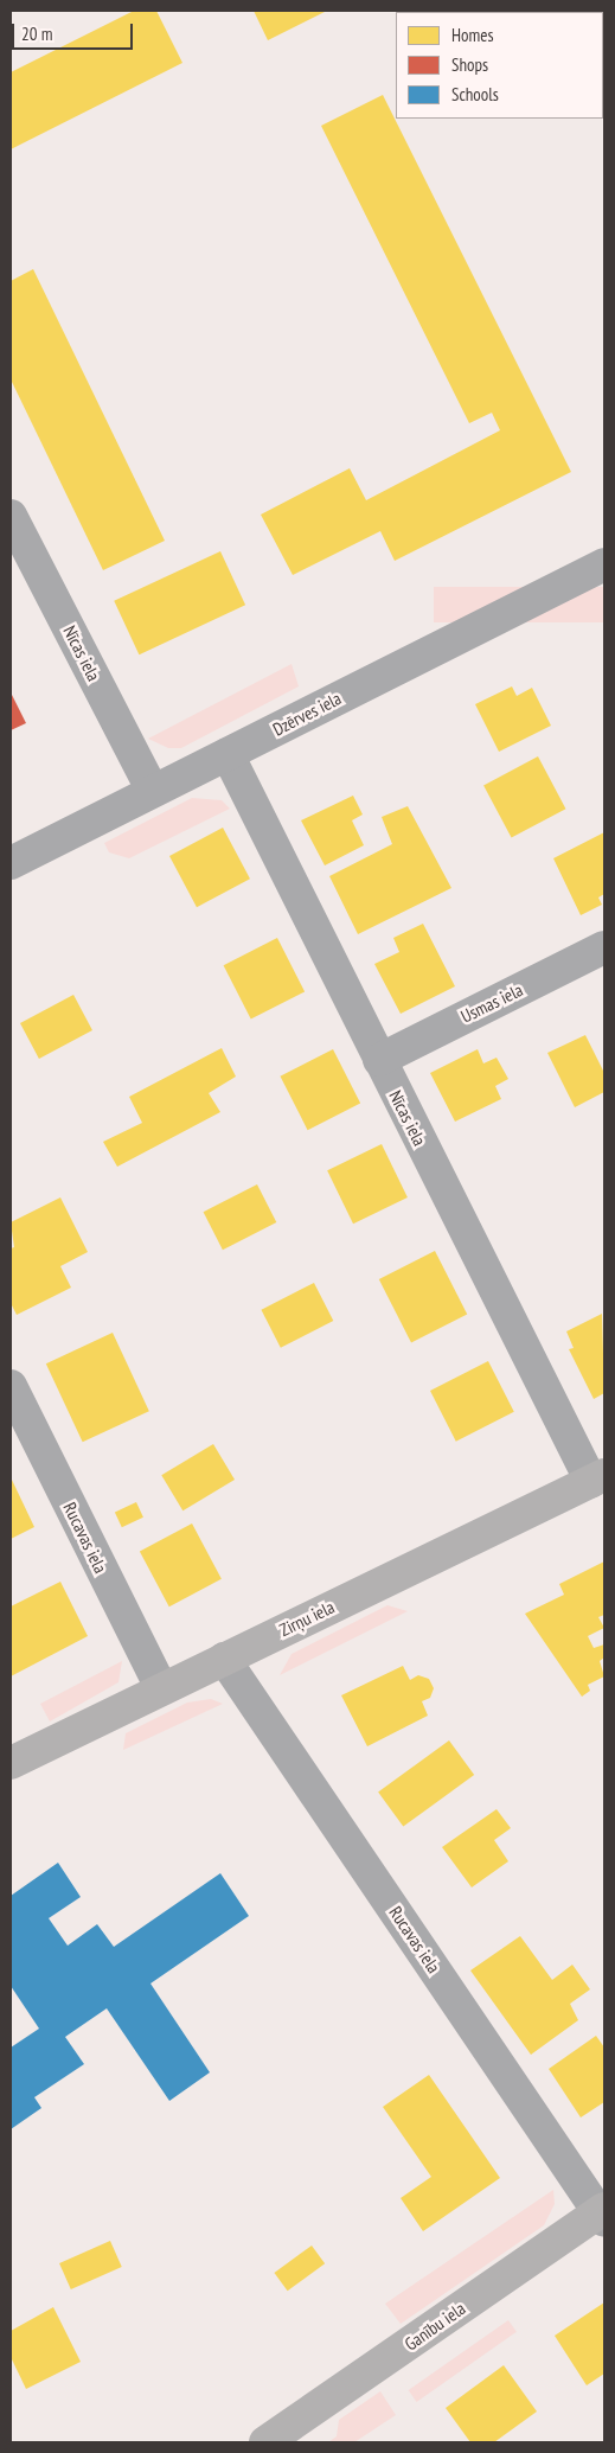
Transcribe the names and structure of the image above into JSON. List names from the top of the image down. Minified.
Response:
{"streets":{"highway":["Zirņu iela","Ganību iela"],"street":["Nīcas iela","Dzērves iela","Usmas iela","Rucavas iela"]},"crossings":[["Nīcas iela","Dzērves iela"],["Nīcas iela","Usmas iela"],["Nīcas iela","Zirņu iela"],["Rucavas iela","Zirņu iela"],["Rucavas iela","Ganību iela"]],"legend":["Homes","Shops","Schools"],"scale_bar":"20 m"}
